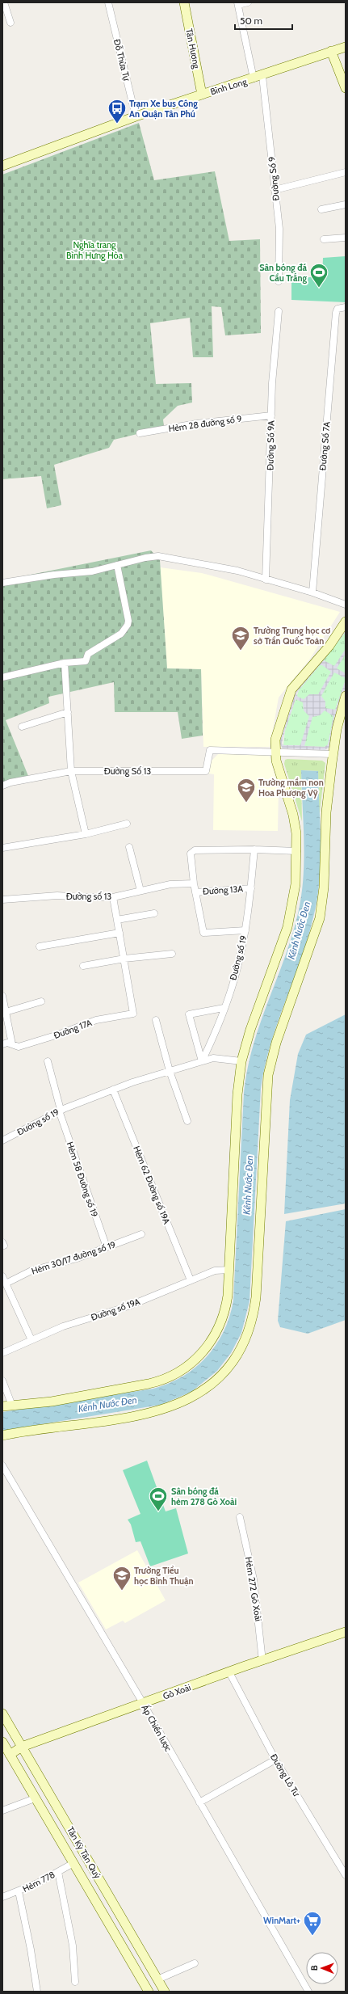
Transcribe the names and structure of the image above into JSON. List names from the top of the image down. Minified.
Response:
{"streets":{"street":["Tân Hương","Đỗ Thừa Tự","Bình Long","Đường Số 9","Hẻm 28 đường số 9","Đường Số 9A","Đường Số 7A","Đường Số 13","Đường 13A","Đường số 13","Đường số 19","Đường 17A","Hẻm 58 Đường số 19","Hẻm 62 Đường số 19A","Hẻm 30/17 đường số 19","Đường số 19A","Hẻm 272 Gò Xoài","Gò Xoài","Ấp Chiến lược","Đường Lô Tư","Tân Kỳ Tân Quý","Hẻm 778"]},"crossings":[["Tân Hương","Bình Long"],["Đỗ Thừa Tự","Bình Long"],["Bình Long","Đường Số 9"],["Hẻm 28 đường số 9","Đường Số 9A"],["Đường 13A","Đường số 13"],["Đường 13A","Đường số 19"],["Đường số 19","Hẻm 58 Đường số 19"],["Đường số 19","Hẻm 62 Đường số 19A"],["Hẻm 58 Đường số 19","Hẻm 30/17 đường số 19"],["Hẻm 62 Đường số 19A","Đường số 19A"],["Hẻm 272 Gò Xoài","Gò Xoài"],["Gò Xoài","Ấp Chiến lược"],["Gò Xoài","Đường Lô Tư"],["Gò Xoài","Tân Kỳ Tân Quý"],["Tân Kỳ Tân Quý","Hẻm 778"]],"water":["Kênh Nước Đen"],"parks":["Nghĩa trang Bình Hưng Hòa"],"places":{"bus stop":["Trạm Xe bus Công An Quận Tân Phú"],"sports":["Sân bóng đá Cầu Trắng","Sân bóng đá hẻm 278 Gò Xoài"],"school or university":["Trường Trung học cơ sở Trần Quốc Toản","Trường mầm non Hoa Phượng Vỹ","Trường Tiểu học Bình Thuận"],"supermarket":["WinMart+"]},"scale_bar":"50 m","north":"left"}
